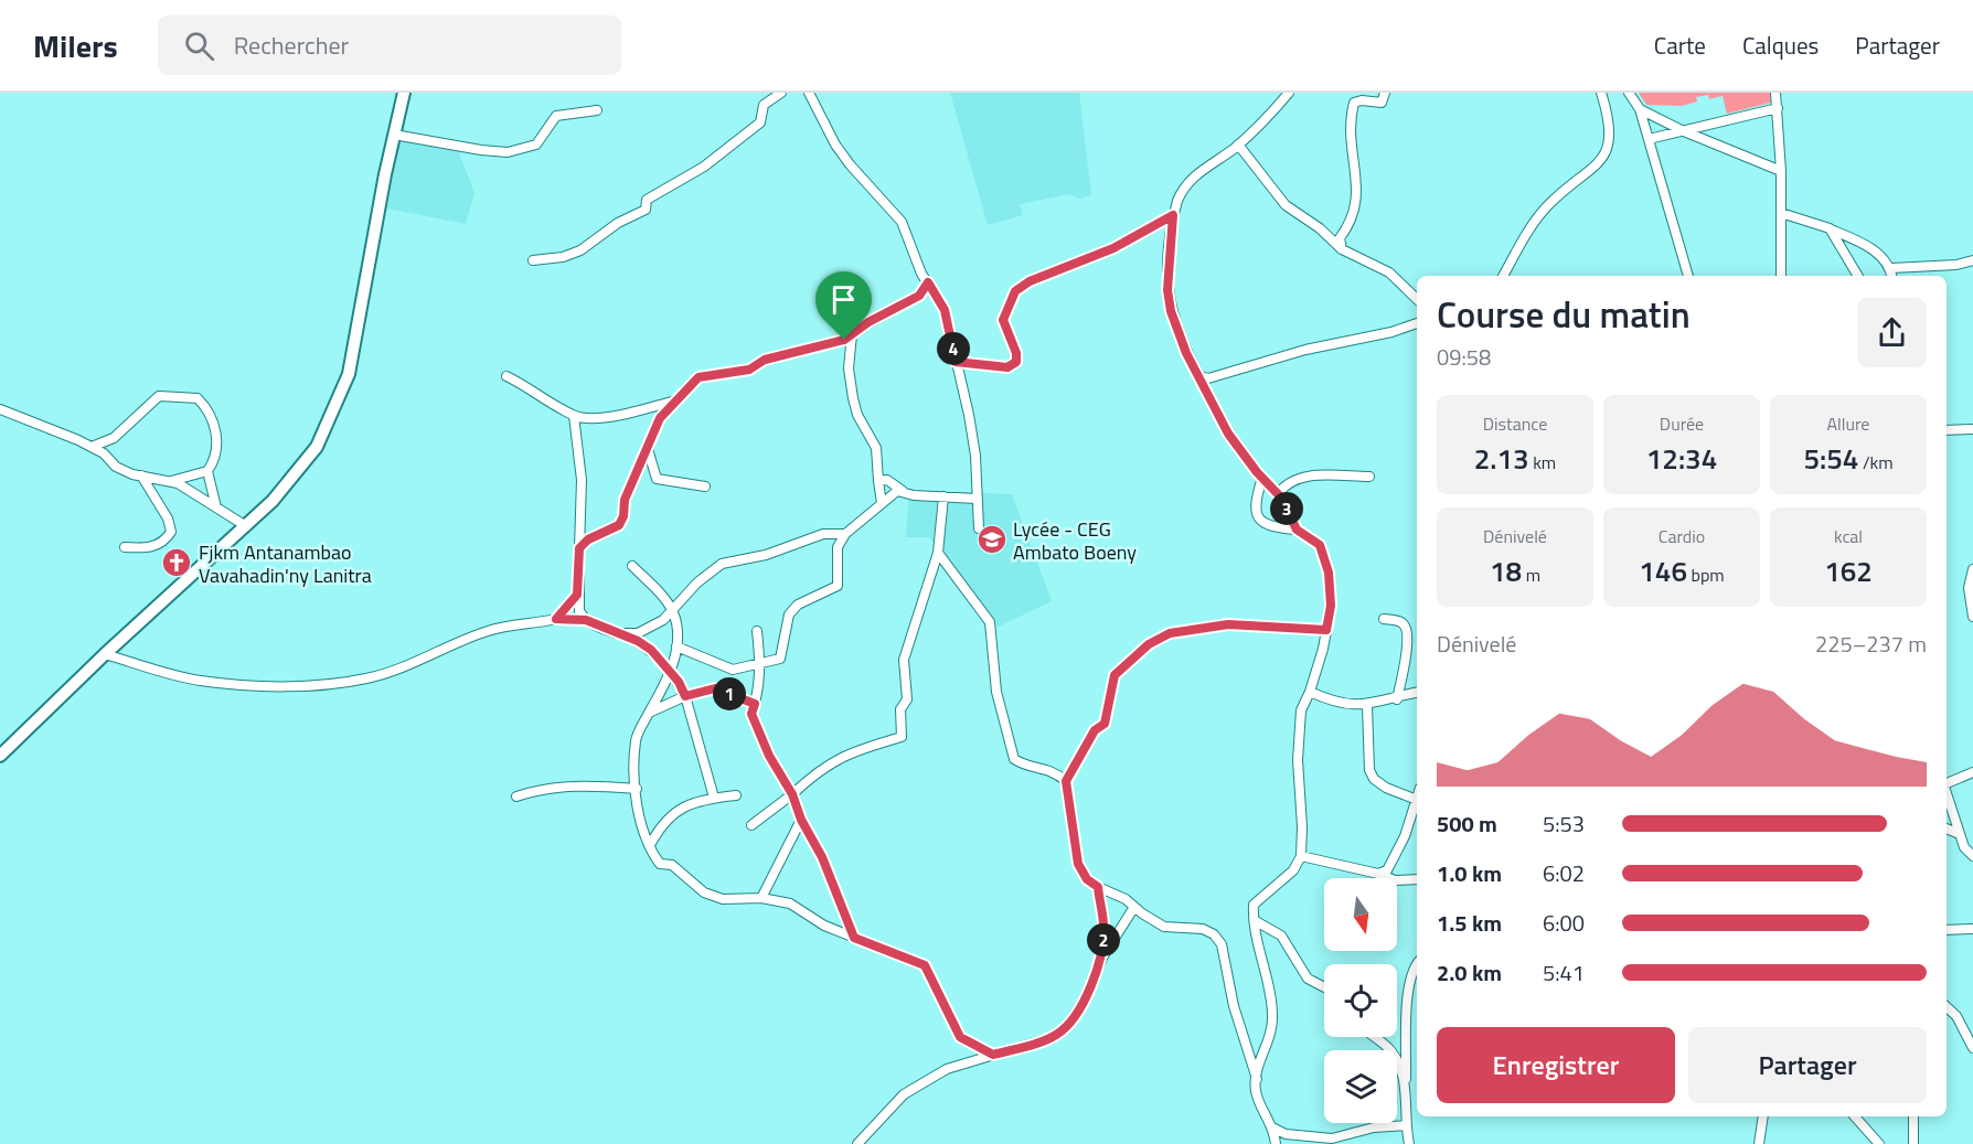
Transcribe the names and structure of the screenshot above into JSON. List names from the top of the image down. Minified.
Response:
{"places":{"school or university":["Lycée - CEG Ambato Boeny"],"church":["Fjkm Antanambao Vavahadin'ny Lanitra"]},"north":"bottom","page":{"header":"Milers","search":"Rechercher","nav":["Carte","Calques","Partager"],"heading":["Course du matin","09:58"],"pins":["4","3","1","2"],"stats":[["Distance","2.13 km"],["Durée","12:34"],["Allure","5:54 /km"],["Dénivelé","18 m"],["Cardio","146 bpm"],["kcal","162"]],"chart":["Dénivelé","225–237 m"],"list":[{"name":"500 m","note":"5:53"},{"name":"1.0 km","note":"6:02"},{"name":"1.5 km","note":"6:00"},{"name":"2.0 km","note":"5:41"}],"buttons":["Enregistrer","Partager"]}}
